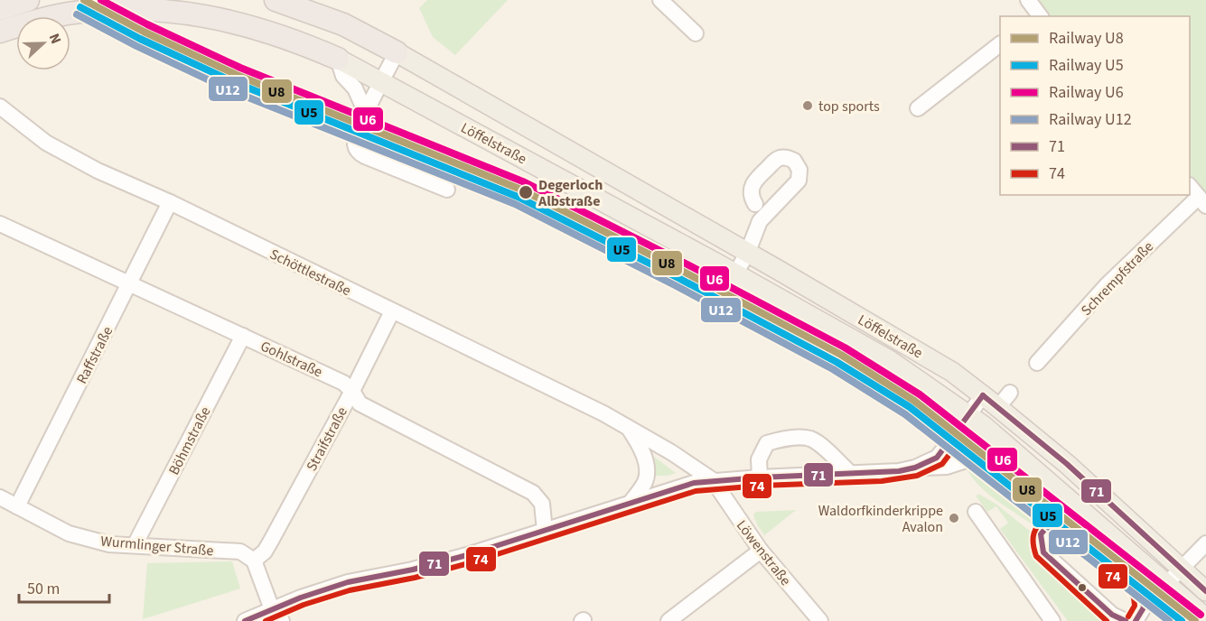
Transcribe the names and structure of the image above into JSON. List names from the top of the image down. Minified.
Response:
{"streets":{"main road":["Löffelstraße"],"street":["Schöttlestraße","Schrempfstraße","Raffstraße","Gohlstraße","Straifstraße","Böhmstraße","Wurmlinger Straße","Löwenstraße"]},"crossings":[["Schöttlestraße","Raffstraße"],["Schöttlestraße","Straifstraße"],["Schöttlestraße","Löwenstraße"],["Raffstraße","Gohlstraße"],["Raffstraße","Wurmlinger Straße"],["Gohlstraße","Straifstraße"],["Gohlstraße","Böhmstraße"],["Straifstraße","Wurmlinger Straße"],["Böhmstraße","Wurmlinger Straße"]],"places":["top sports","Degerloch Albstraße","Waldorfkinderkrippe Avalon"],"lines":["rail line U8","rail line U6","rail line U5","rail line U12","transit line 71","transit line 74"],"legend":["Railway U8","Railway U5","Railway U6","Railway U12","71","74"],"scale_bar":"50 m","north":"right"}
